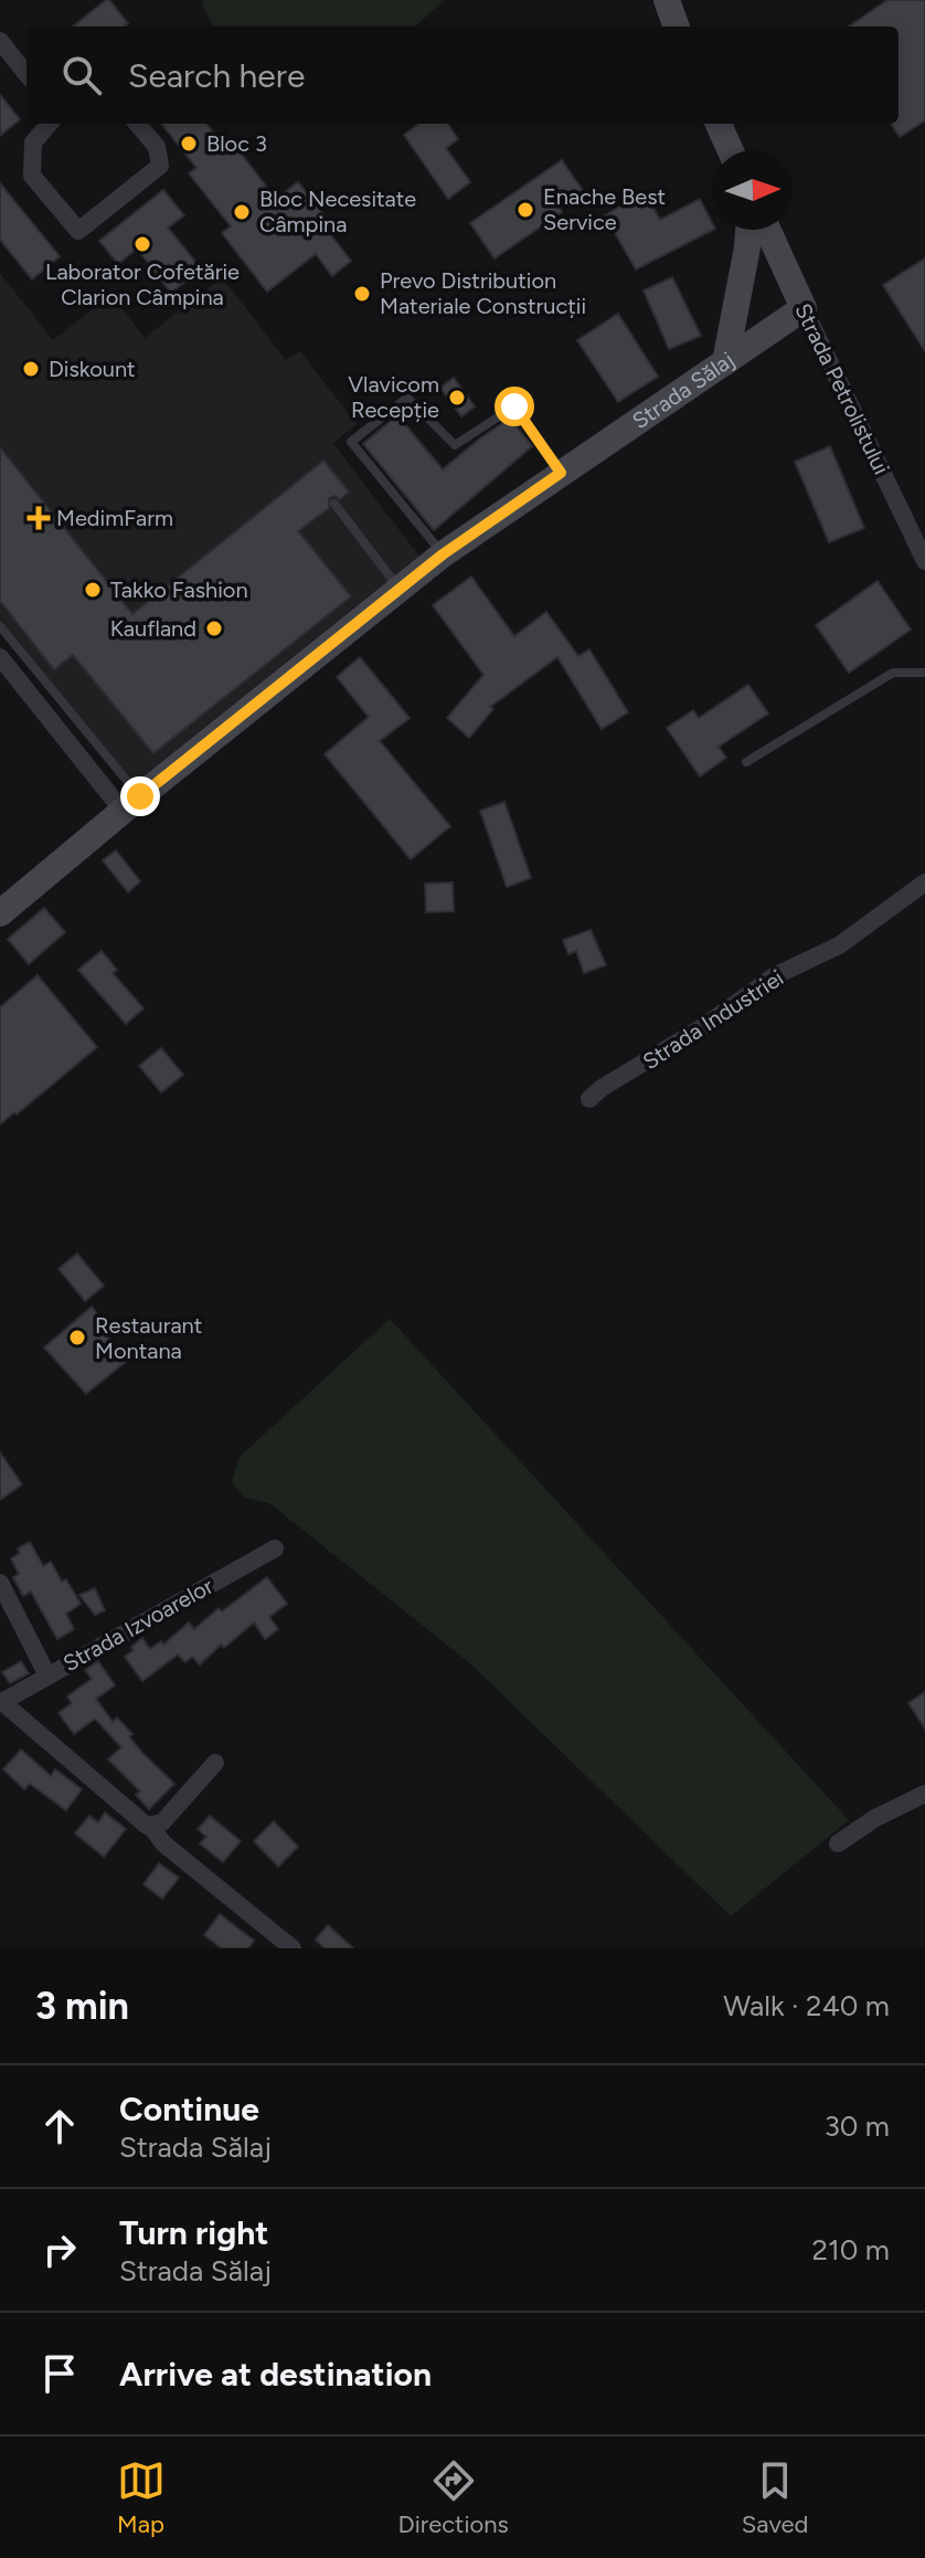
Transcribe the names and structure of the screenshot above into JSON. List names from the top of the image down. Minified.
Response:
{"streets":{"street":["Strada Petrolistului","Strada Sălaj","Strada Industriei","Strada Izvoarelor"]},"crossings":[["Strada Petrolistului","Strada Sălaj"]],"places":{"other":["Bloc 3","Enache Best Service","Bloc Necesitate Câmpina","Laborator Cofetărie Clarion Câmpina","Prevo Distribution Materiale Construcții","Diskount","Vlavicom Recepție","Takko Fashion","Kaufland","Restaurant Montana"],"health":["MedimFarm"]},"north":"right","page":{"search":"Search here","heading":["3 min","Walk · 240 m"],"list":[["Continue","Strada Sălaj","30 m"],["Turn right","Strada Sălaj","210 m"],"Arrive at destination"],"nav":["Map","Directions","Saved"]}}
